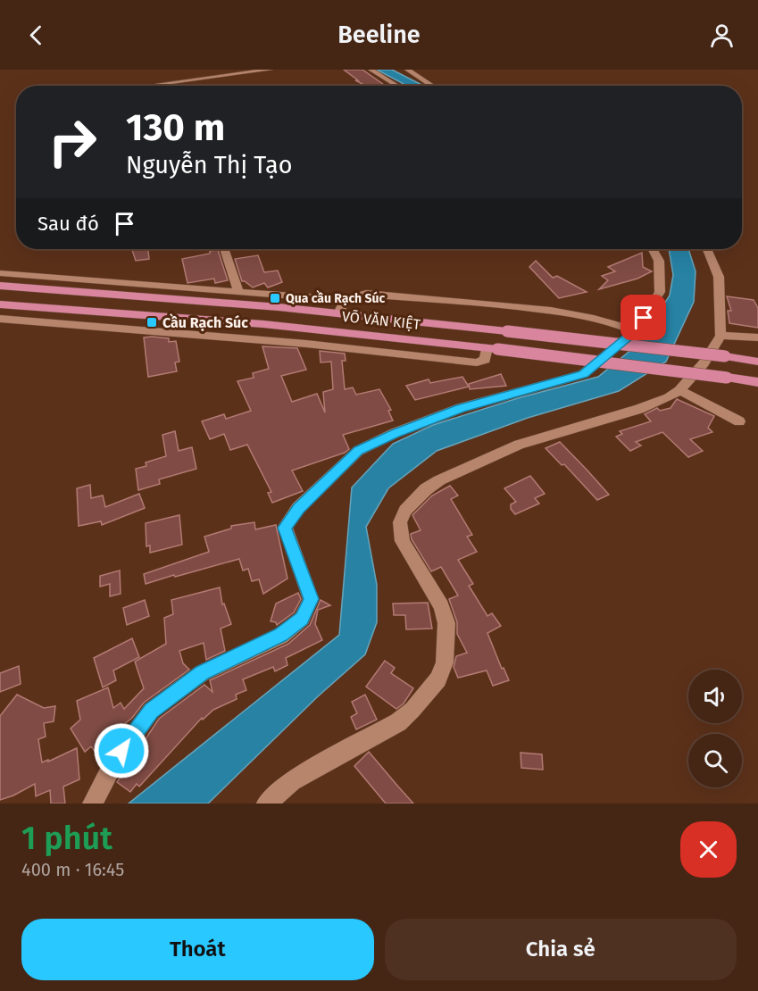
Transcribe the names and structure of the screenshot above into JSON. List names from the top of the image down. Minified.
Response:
{"streets":{"main road":["VÕ VĂN KIỆT"]},"places":{"transit":["Qua cầu Rạch Súc","Cầu Rạch Súc"]},"page":{"header":"Beeline","turn":["130 m","Nguyễn Thị Tạo"],"then":"Sau đó","heading":["1 phút","400 m · 16:45"],"buttons":["Thoát","Chia sẻ"]}}
